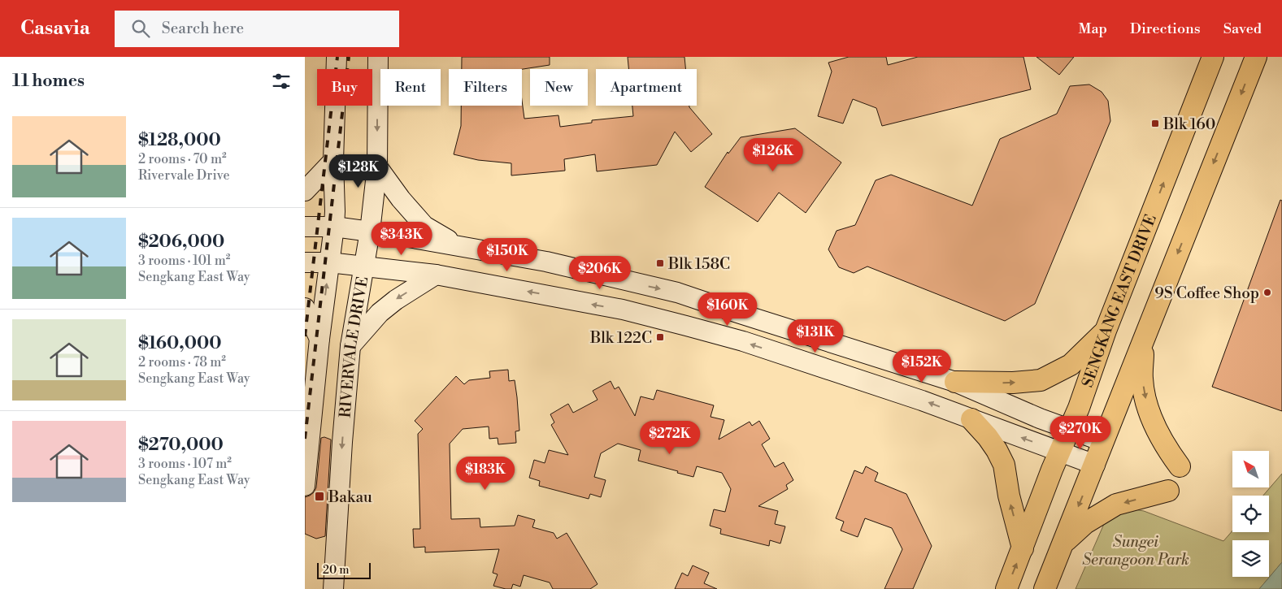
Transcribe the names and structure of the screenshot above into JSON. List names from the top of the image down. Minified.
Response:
{"streets":{"main road":["SENGKANG EAST DRIVE","RIVERVALE DRIVE"]},"parks":["Sungei Serangoon Park"],"places":{"transit":["Blk 160","Blk 158C","Blk 122C","Bakau"],"other":["9S Coffee Shop"]},"scale_bar":"20 m","north":"top left","page":{"header":"Casavia","search":"Search here","nav":["Map","Directions","Saved"],"heading":"11 homes","chip":["Buy","Rent","Filters","New","Apartment"],"list":[{"name":"$128,000","note":"2 rooms · 70 m² · Rivervale Drive"},{"name":"$206,000","note":"3 rooms · 101 m² · Sengkang East Way"},{"name":"$160,000","note":"2 rooms · 78 m² · Sengkang East Way"},{"name":"$270,000","note":"3 rooms · 107 m² · Sengkang East Way"}],"price":["$126K","$128K","$343K","$150K","$206K","$160K","$131K","$152K","$270K","$272K","$183K"],"scale":"20 m"}}
